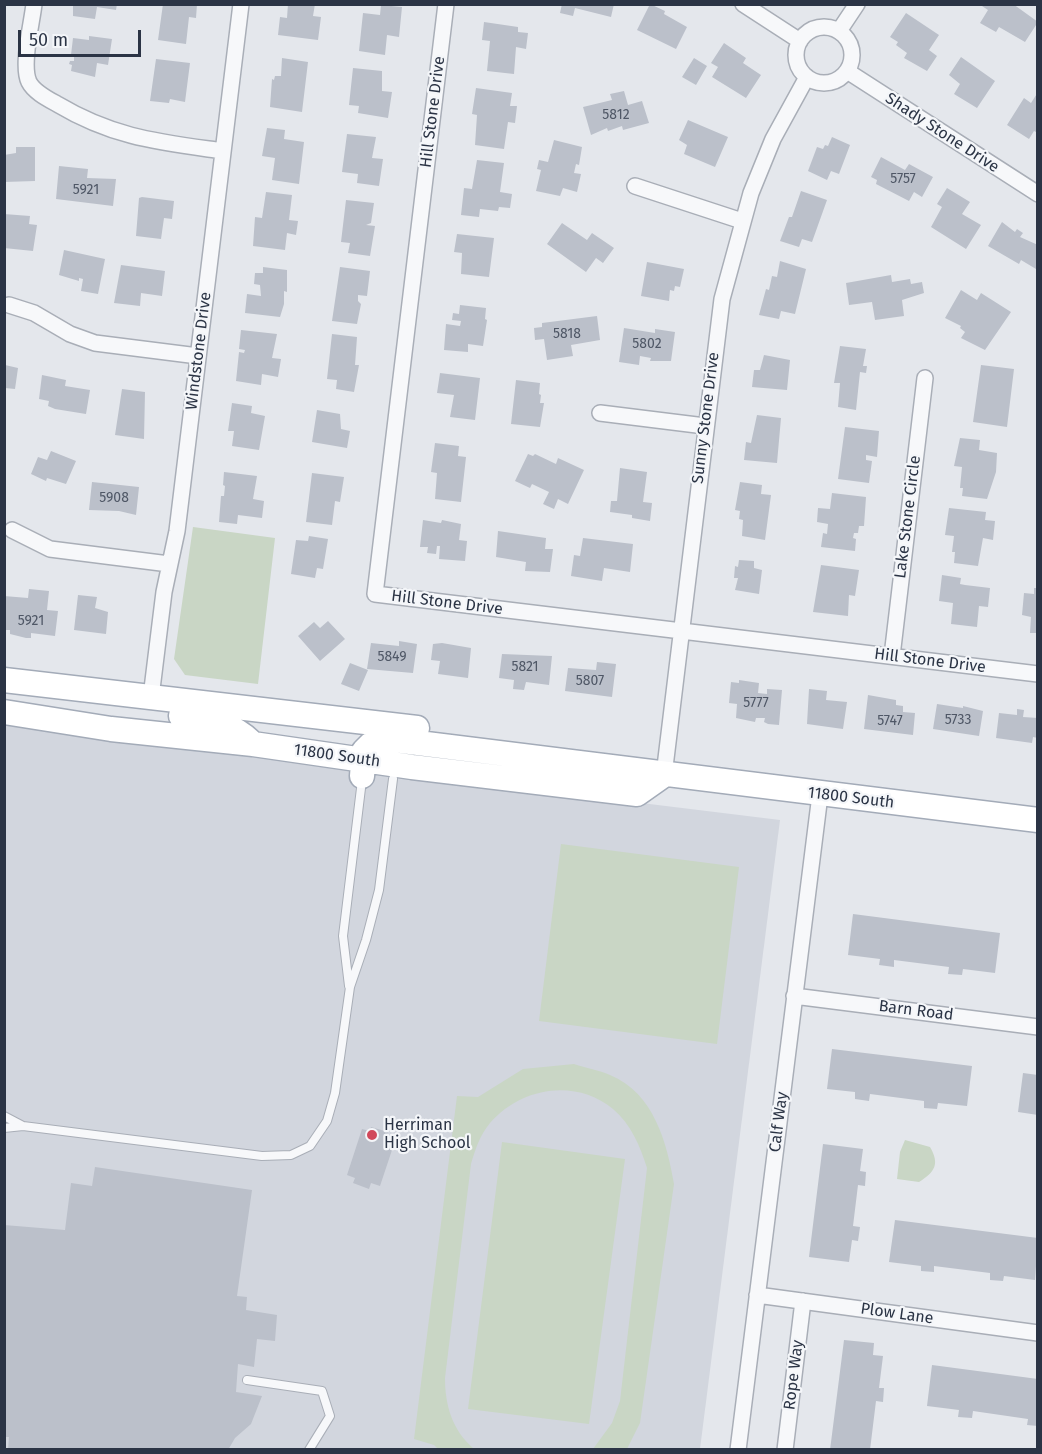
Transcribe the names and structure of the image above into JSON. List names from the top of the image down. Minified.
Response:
{"streets":{"main road":["11800 South"],"street":["Hill Stone Drive","Shady Stone Drive","Windstone Drive","Sunny Stone Drive","Lake Stone Circle","Barn Road","Calf Way","Plow Lane","Rope Way"]},"crossings":[["Hill Stone Drive","Sunny Stone Drive"],["Hill Stone Drive","Lake Stone Circle"],["Shady Stone Drive","Sunny Stone Drive"],["Windstone Drive","11800 South"],["Sunny Stone Drive","11800 South"],["11800 South","Calf Way"],["Barn Road","Calf Way"],["Calf Way","Plow Lane"],["Plow Lane","Rope Way"]],"places":["Herriman High School"],"house_numbers":["5812","5757","5921","5818","5802","5908","5921","5849","5821","5807","5777","5733","5747"],"scale_bar":"50 m"}
